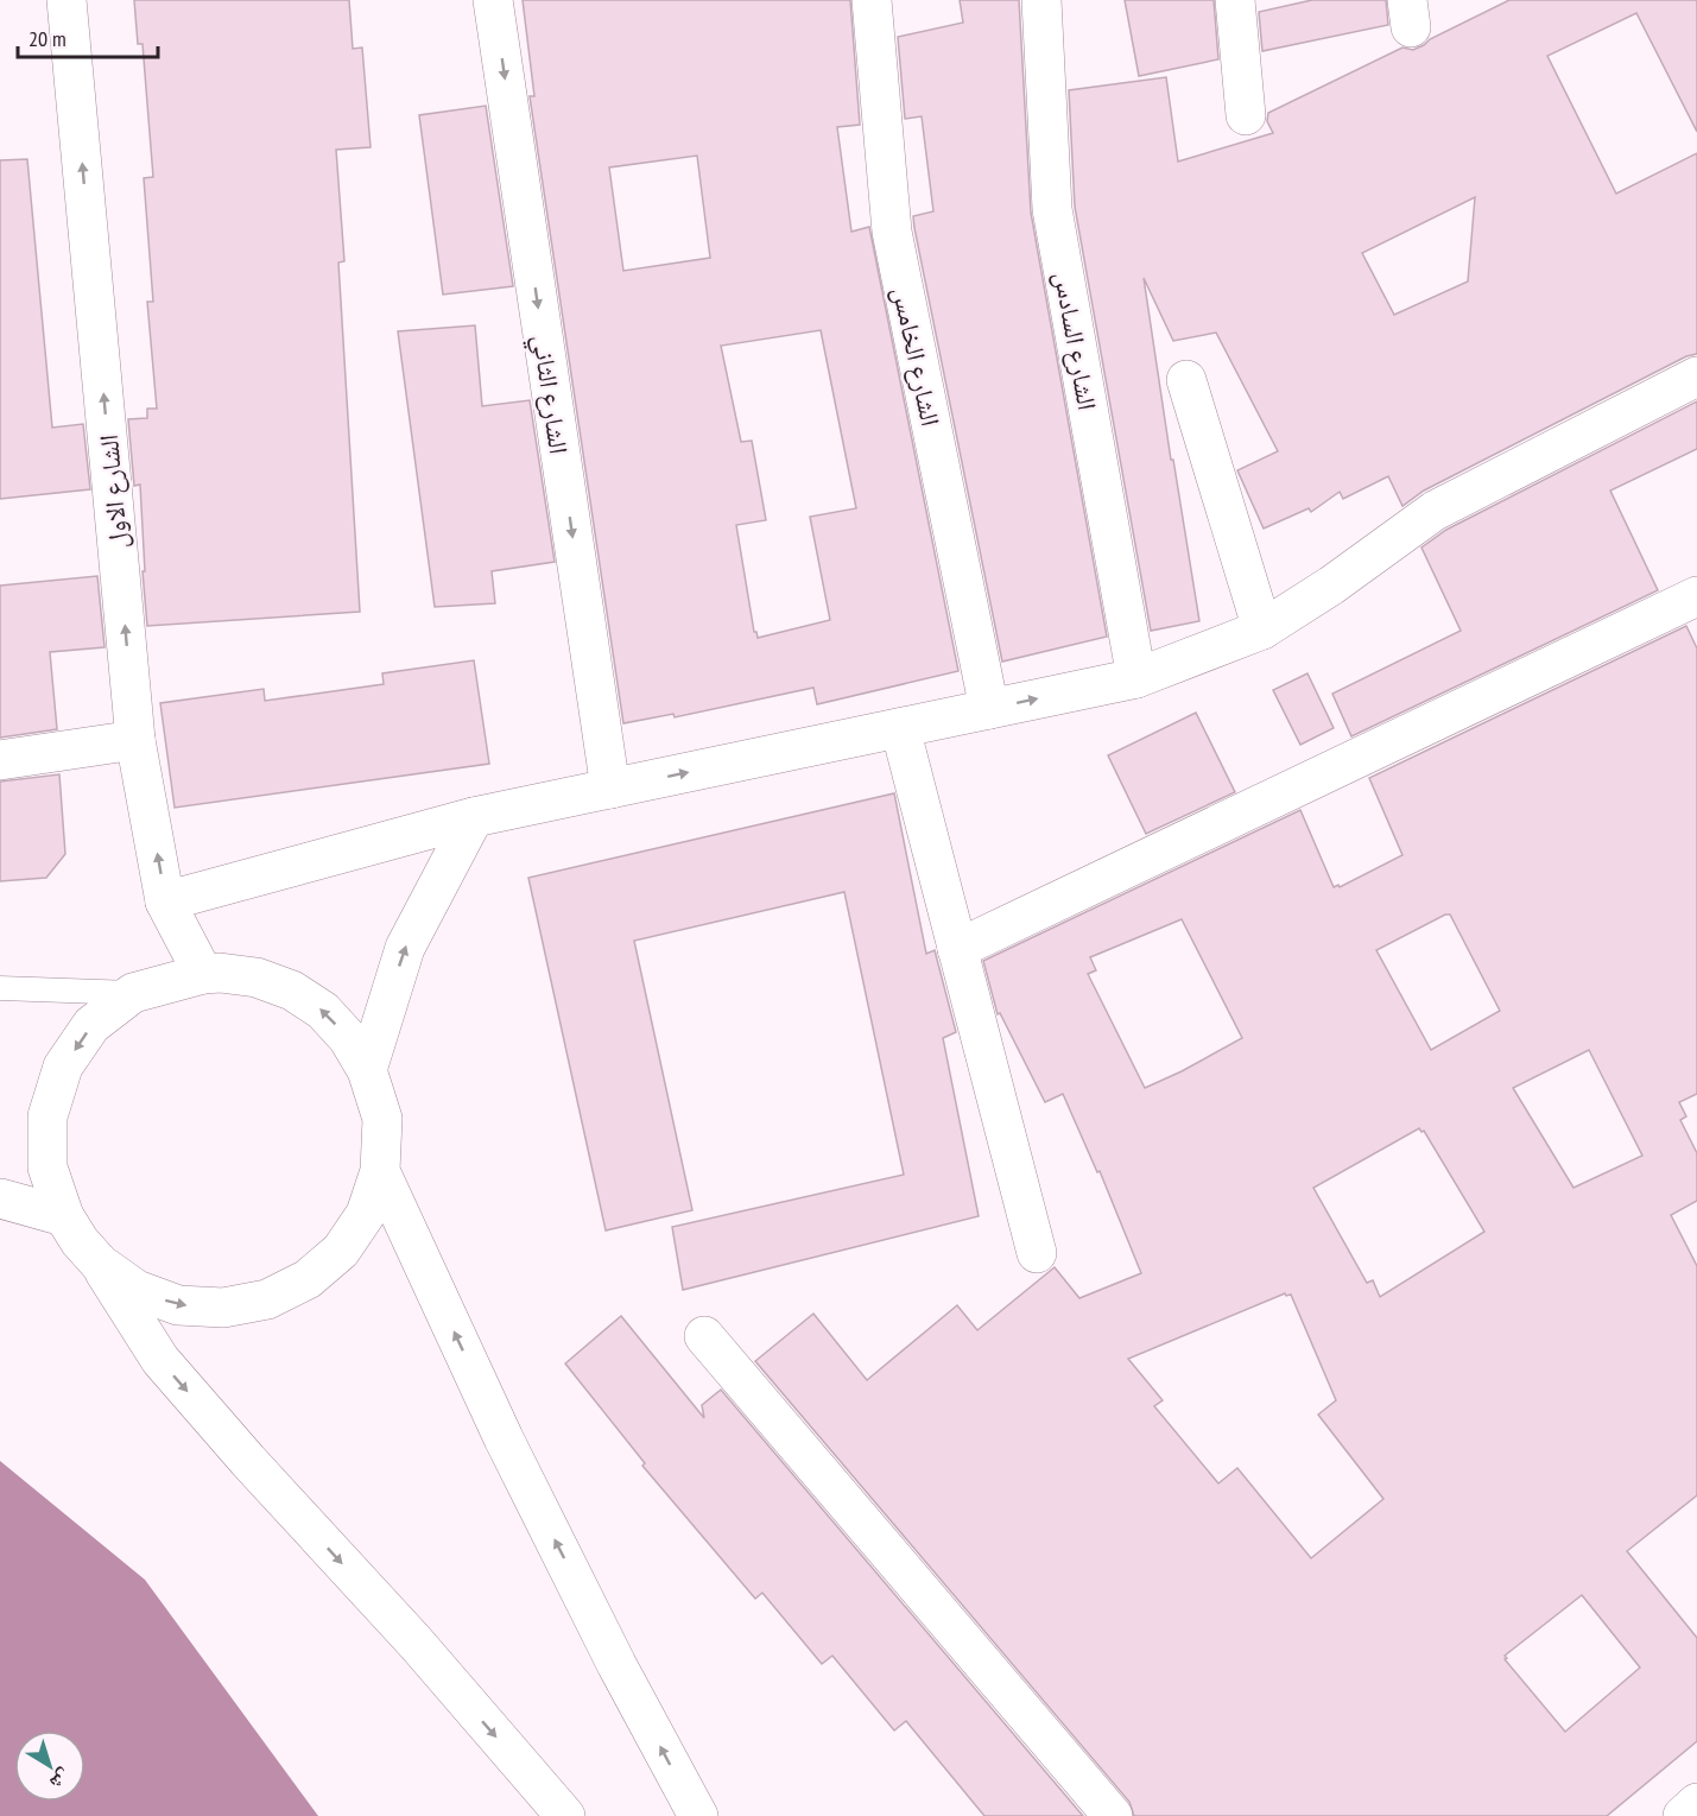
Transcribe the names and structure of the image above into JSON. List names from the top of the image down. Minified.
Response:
{"streets":{"street":["الشارع السادس","الشارع الخامس","الشارع الثاني","الشارع الاول"]},"one_way":["الشارع الثاني","الشارع الاول"],"scale_bar":"20 m","north":"bottom right"}
